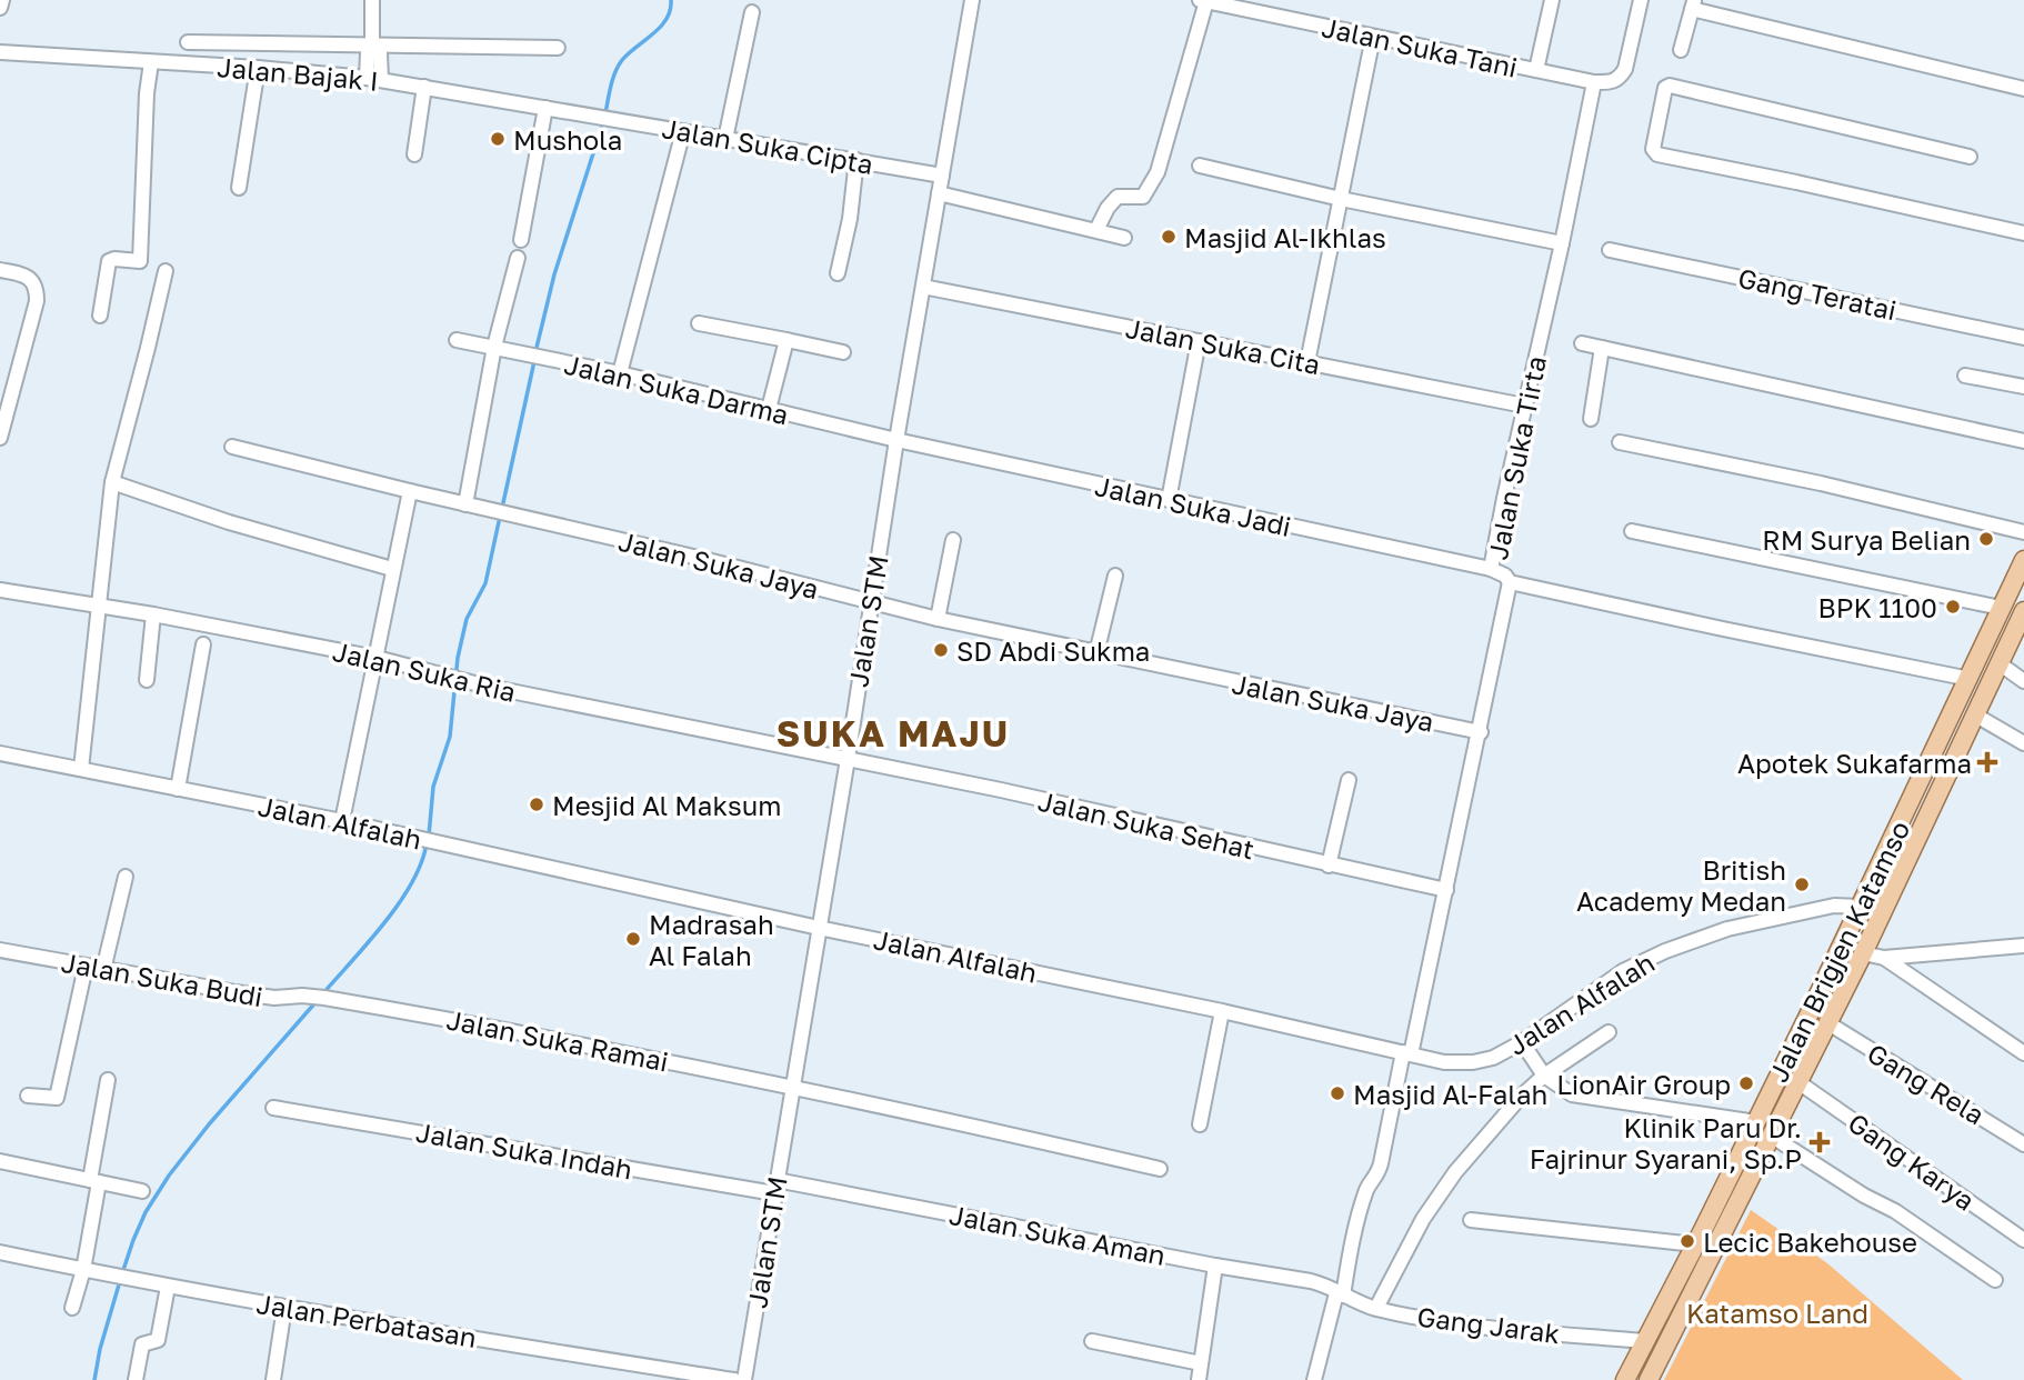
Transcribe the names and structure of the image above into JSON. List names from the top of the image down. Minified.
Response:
{"streets":{"main road":["Jalan Brigjen Katamso"],"street":["Jalan Suka Tani","Jalan Bajak I","Jalan Suka Cipta","Gang Teratai","Jalan Suka Cita","Jalan Suka Darma","Jalan Suka Tirta","Jalan Suka Jadi","Jalan Suka Jaya","Jalan STM","Jalan Suka Ria","Jalan Alfalah","Jalan Suka Sehat","Jalan Suka Budi","Jalan Suka Ramai","Gang Rela","Jalan Suka Indah","Gang Karya","Jalan Suka Aman","Jalan Perbatasan","Gang Jarak"]},"crossings":[["Jalan Suka Tani","Jalan Suka Tirta"],["Jalan Bajak I","Jalan Suka Cipta"],["Jalan Suka Cipta","Jalan STM"],["Jalan Suka Cita","Jalan Suka Tirta"],["Jalan Suka Cita","Jalan STM"],["Jalan Suka Darma","Jalan Suka Jadi"],["Jalan Suka Darma","Jalan STM"],["Jalan Suka Tirta","Jalan Suka Jadi"],["Jalan Suka Tirta","Jalan Suka Jaya"],["Jalan Suka Tirta","Jalan Alfalah"],["Jalan Suka Tirta","Jalan Suka Sehat"],["Jalan Suka Tirta","Jalan Suka Aman"],["Jalan Suka Tirta","Gang Jarak"],["Jalan Suka Jadi","Jalan STM"],["Jalan Suka Jaya","Jalan STM"],["Jalan STM","Jalan Suka Ria"],["Jalan STM","Jalan Alfalah"],["Jalan STM","Jalan Suka Sehat"],["Jalan STM","Jalan Suka Ramai"],["Jalan STM","Jalan Suka Indah"],["Jalan STM","Jalan Suka Aman"],["Jalan Suka Ria","Jalan Suka Sehat"],["Jalan Alfalah","Jalan Brigjen Katamso"],["Jalan Brigjen Katamso","Gang Rela"],["Jalan Brigjen Katamso","Gang Karya"],["Jalan Brigjen Katamso","Gang Jarak"],["Jalan Suka Budi","Jalan Suka Ramai"],["Jalan Suka Indah","Jalan Suka Aman"],["Jalan Suka Aman","Gang Jarak"]],"districts":["SUKA MAJU"],"parks":["Katamso Land"],"places":{"other":["Mushola","Masjid Al-Ikhlas","RM Surya Belian","BPK 1100","SD Abdi Sukma","Mesjid Al Maksum","British Academy Medan","Madrasah Al Falah","LionAir Group","Masjid Al-Falah","Lecic Bakehouse"],"health":["Apotek Sukafarma","Klinik Paru Dr. Fajrinur Syarani, Sp.P"]}}
